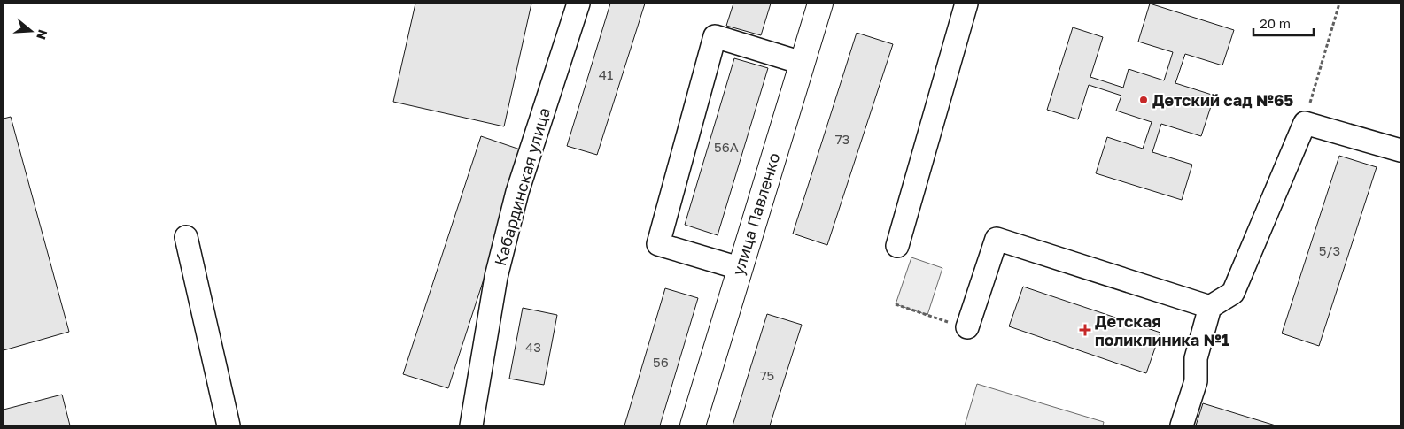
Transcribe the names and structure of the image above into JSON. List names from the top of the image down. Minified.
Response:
{"streets":{"main road":["улица Павленко"],"street":["Кабардинская улица"]},"places":{"other":["Детский сад №65"],"health":["Детская поликлиника №1"]},"house_numbers":["41","73","56А","5/3","43","56","75"],"scale_bar":"20 m","north":"right"}
